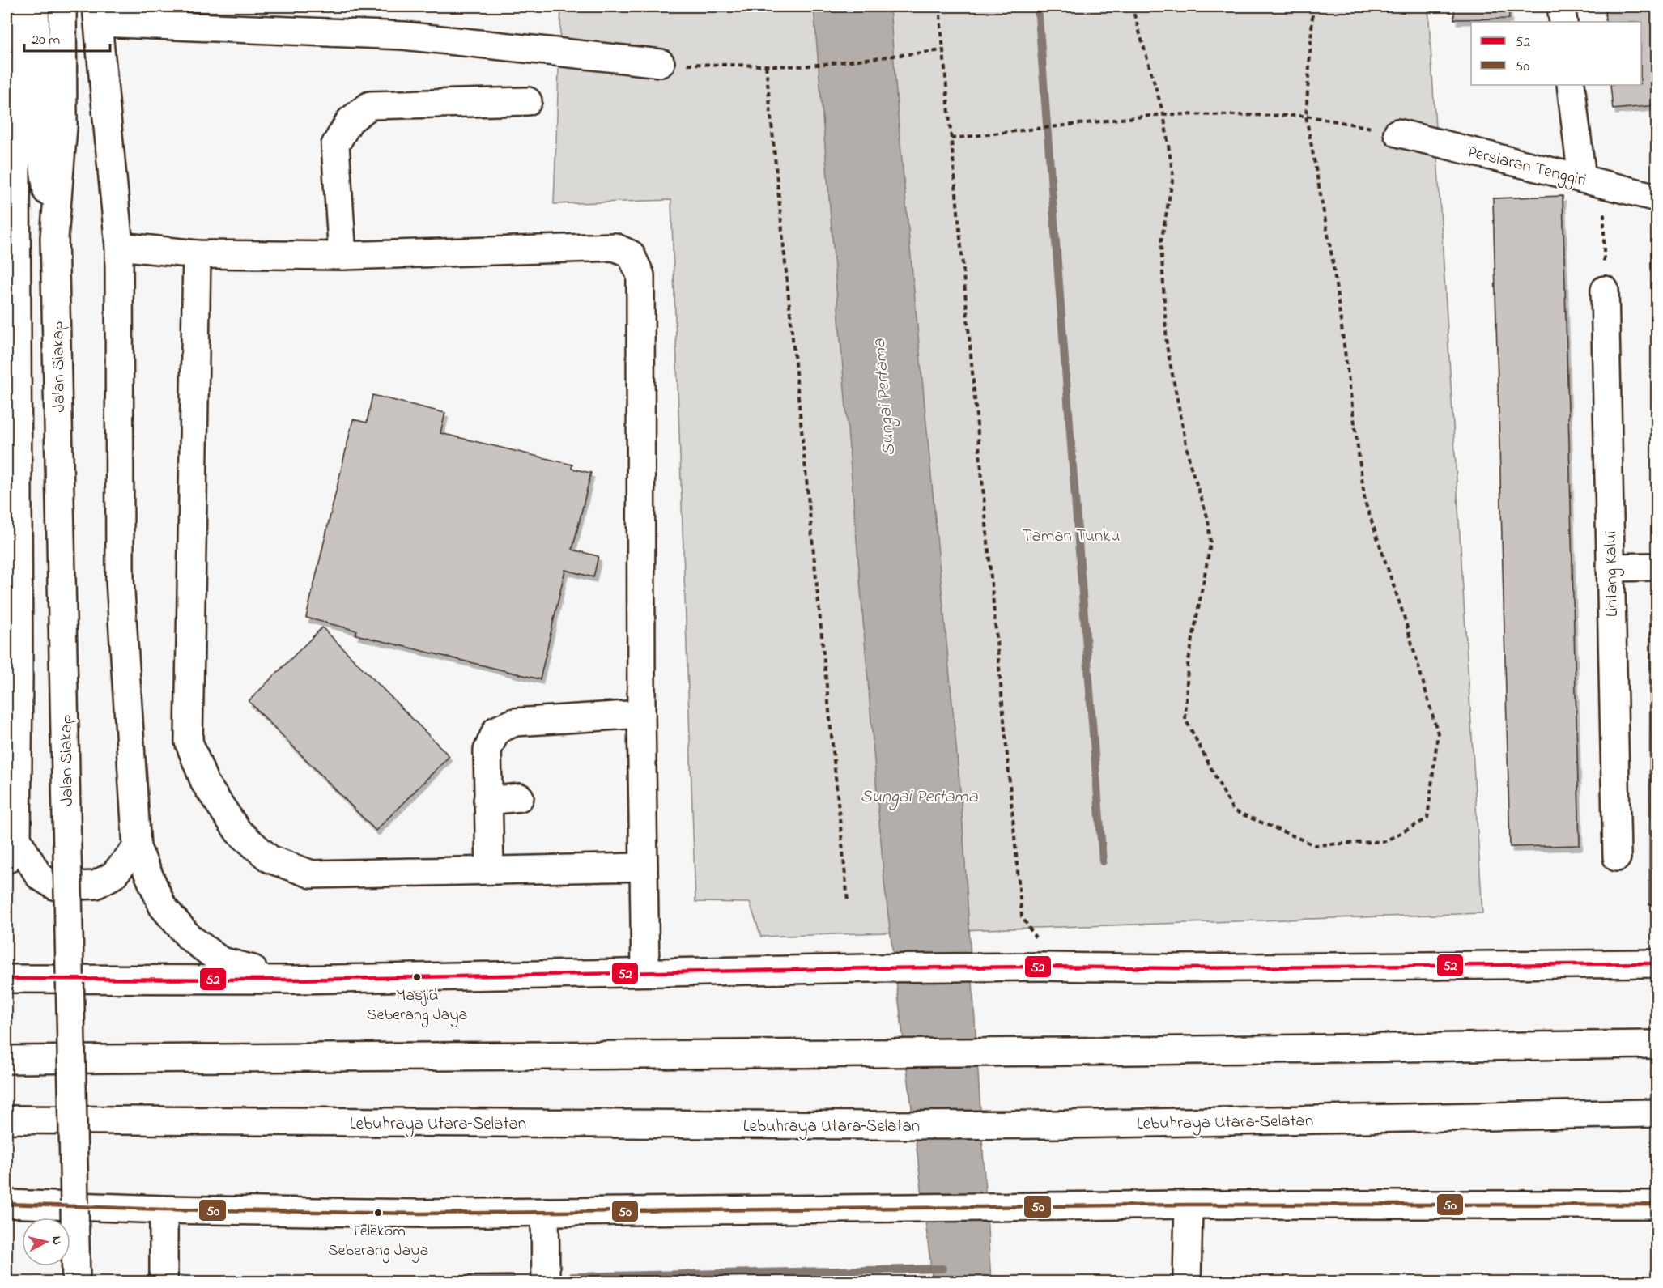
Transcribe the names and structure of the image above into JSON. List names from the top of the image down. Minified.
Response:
{"streets":{"main road":["Persiaran Tenggiri","Jalan Siakap","Lintang Kalui","Lebuhraya Utara–Selatan"]},"water":["Sungai Pertama"],"parks":["Taman Tunku"],"places":["Masjid Seberang Jaya","Telekom Seberang Jaya"],"lines":["transit line 52","transit line 50"],"legend":["52","50"],"scale_bar":"20 m","north":"right"}
